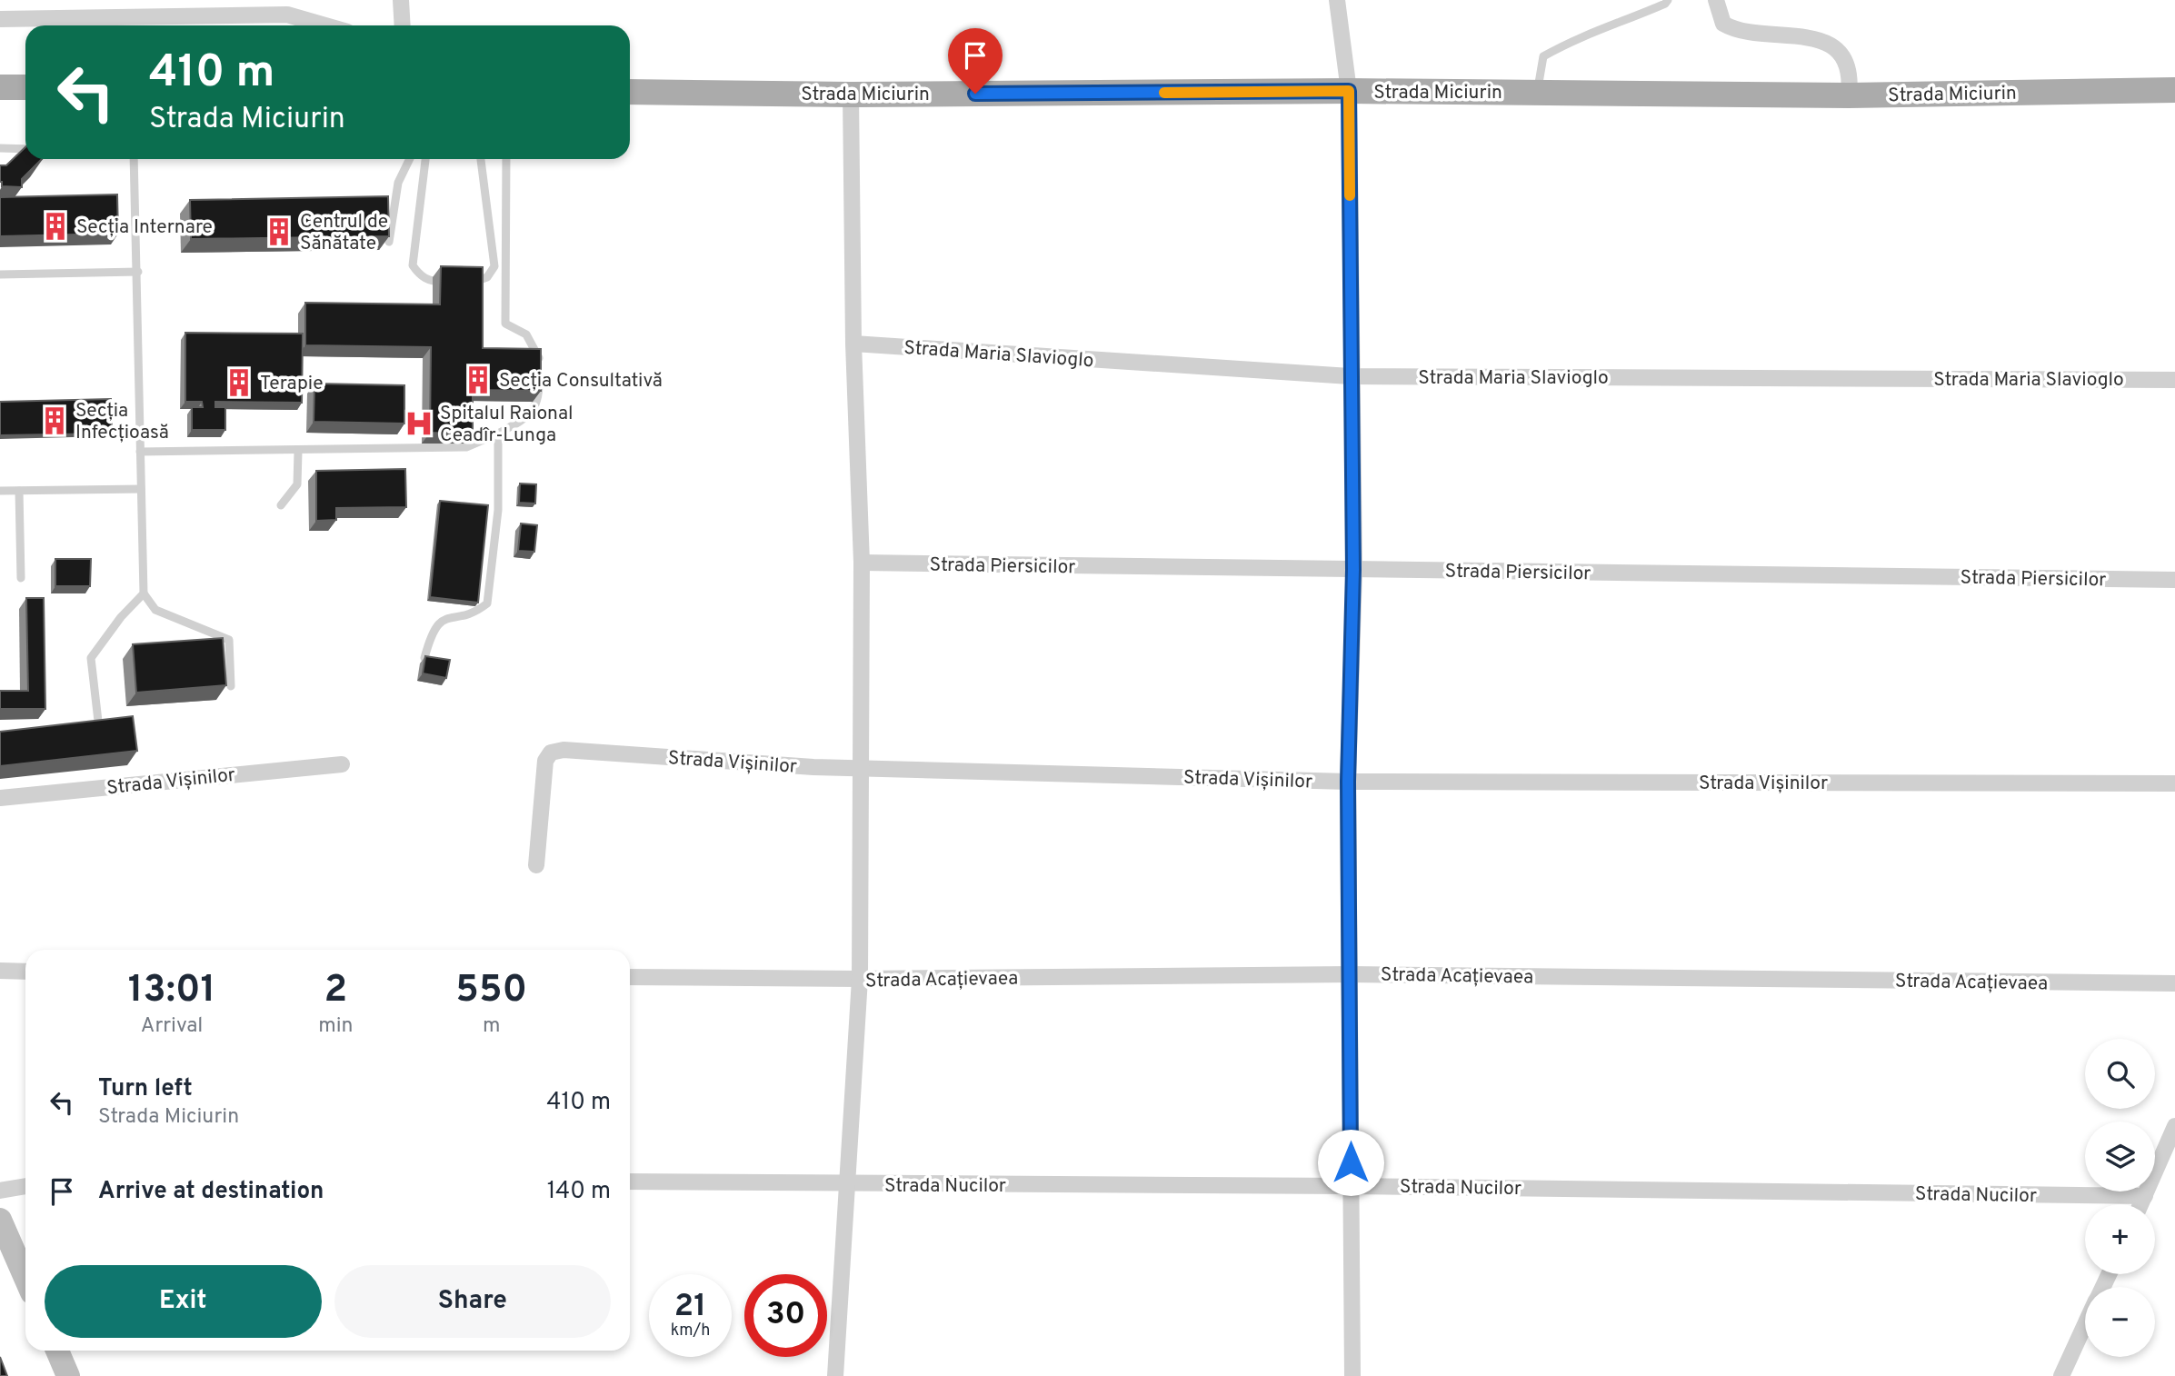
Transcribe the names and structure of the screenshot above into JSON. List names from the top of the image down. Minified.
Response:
{"streets":{"main road":["Strada Miciurin"],"street":["Strada Maria Slavioglo","Strada Piersicilor","Strada Vișinilor","Strada Acațievaea","Strada Nucilor"]},"places":{"building":["Secția Internare","Centrul de Sănătate","Secția Consultativă","Terapie","Secția Infecțioasă"],"hospital":["Spitalul Raional Ceadîr-Lunga"]},"page":{"turn":["410 m","Strada Miciurin"],"eta":["13:01","Arrival","2","min","550","m"],"map_buttons":["+","−"],"list":[{"name":"Turn left","note":"Strada Miciurin","value":"410 m"},{"name":"Arrive at destination","value":"140 m"}],"buttons":["Exit","Share"],"speed":"21 km/h","limit":"30"}}
